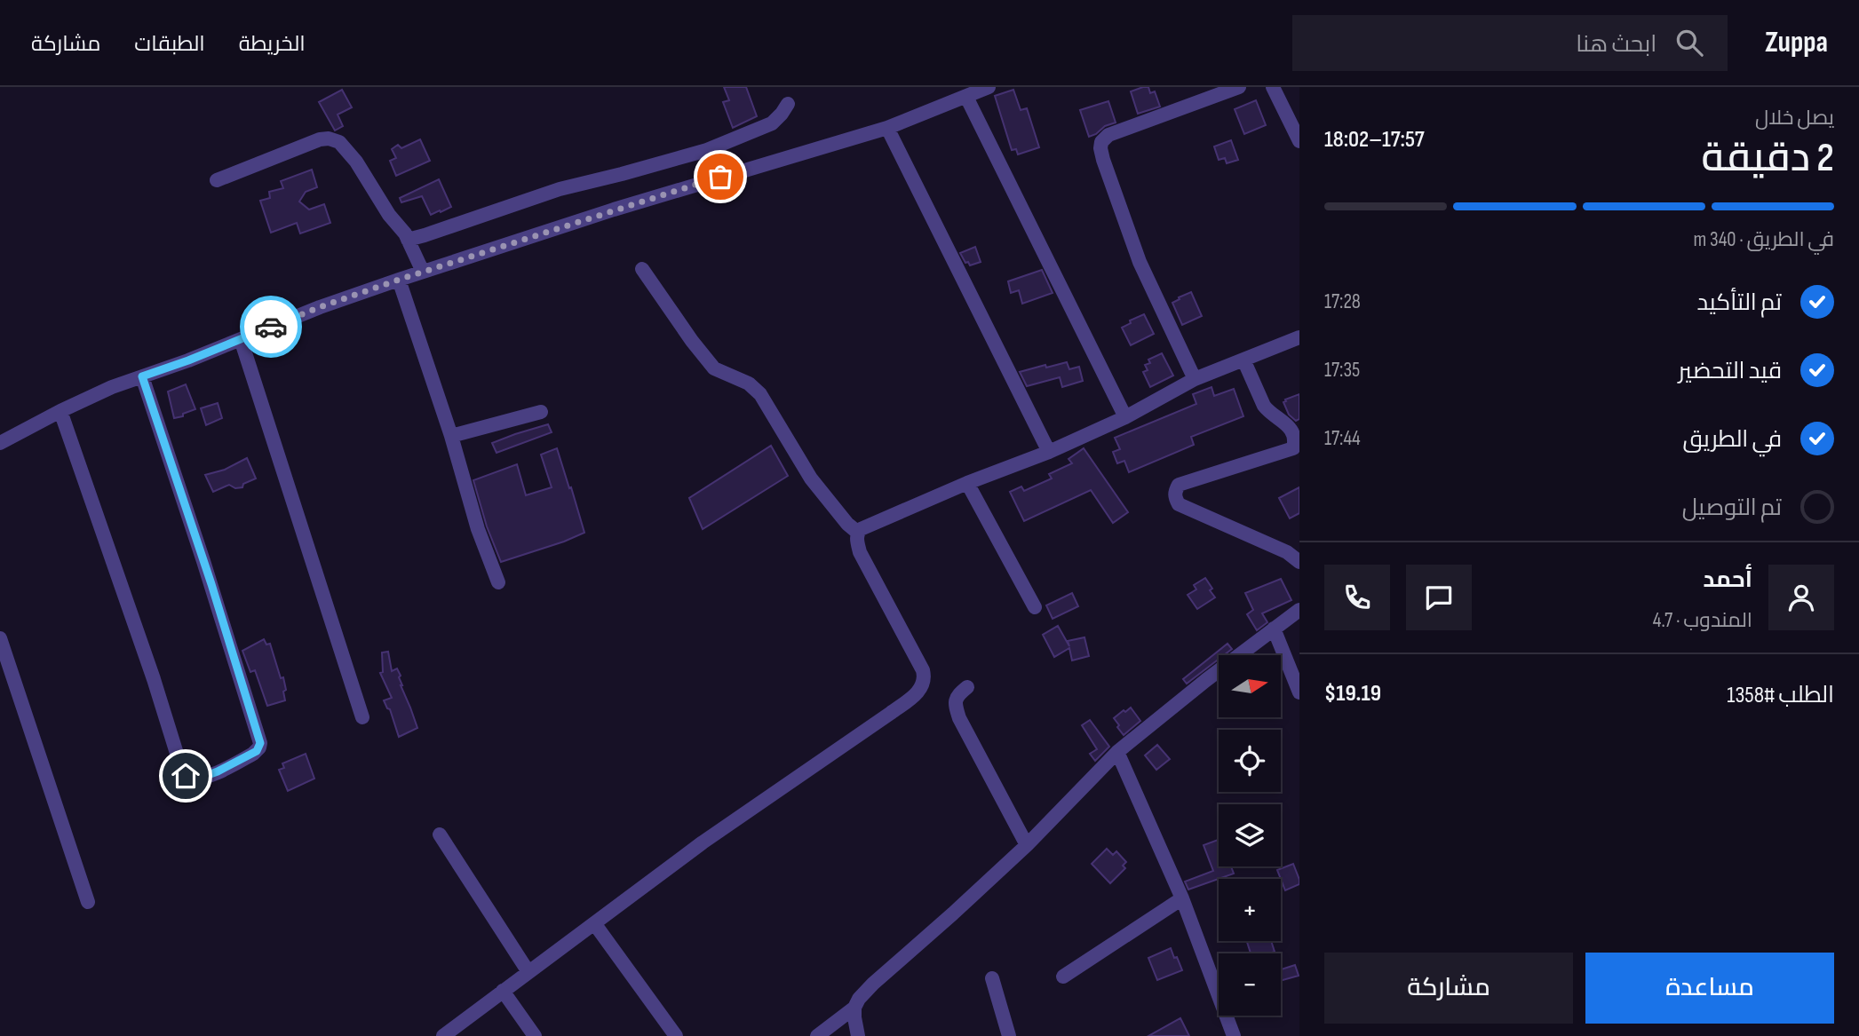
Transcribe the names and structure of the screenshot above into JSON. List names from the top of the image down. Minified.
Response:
{"north":"right","page":{"header":"Zuppa","search":"ابحث هنا","nav":["الخريطة","الطبقات","مشاركة"],"heading":["2 دقيقة","يصل خلال","17:57–18:02"],"panel":["أحمد","المندوب · 4.7","الطلب #1358","$19.19"],"bar":"في الطريق · 340 m","list":[["تم التأكيد","17:28"],["قيد التحضير","17:35"],["في الطريق","17:44"],"تم التوصيل"],"map_buttons":["+","−"],"buttons":["مساعدة","مشاركة"]}}
